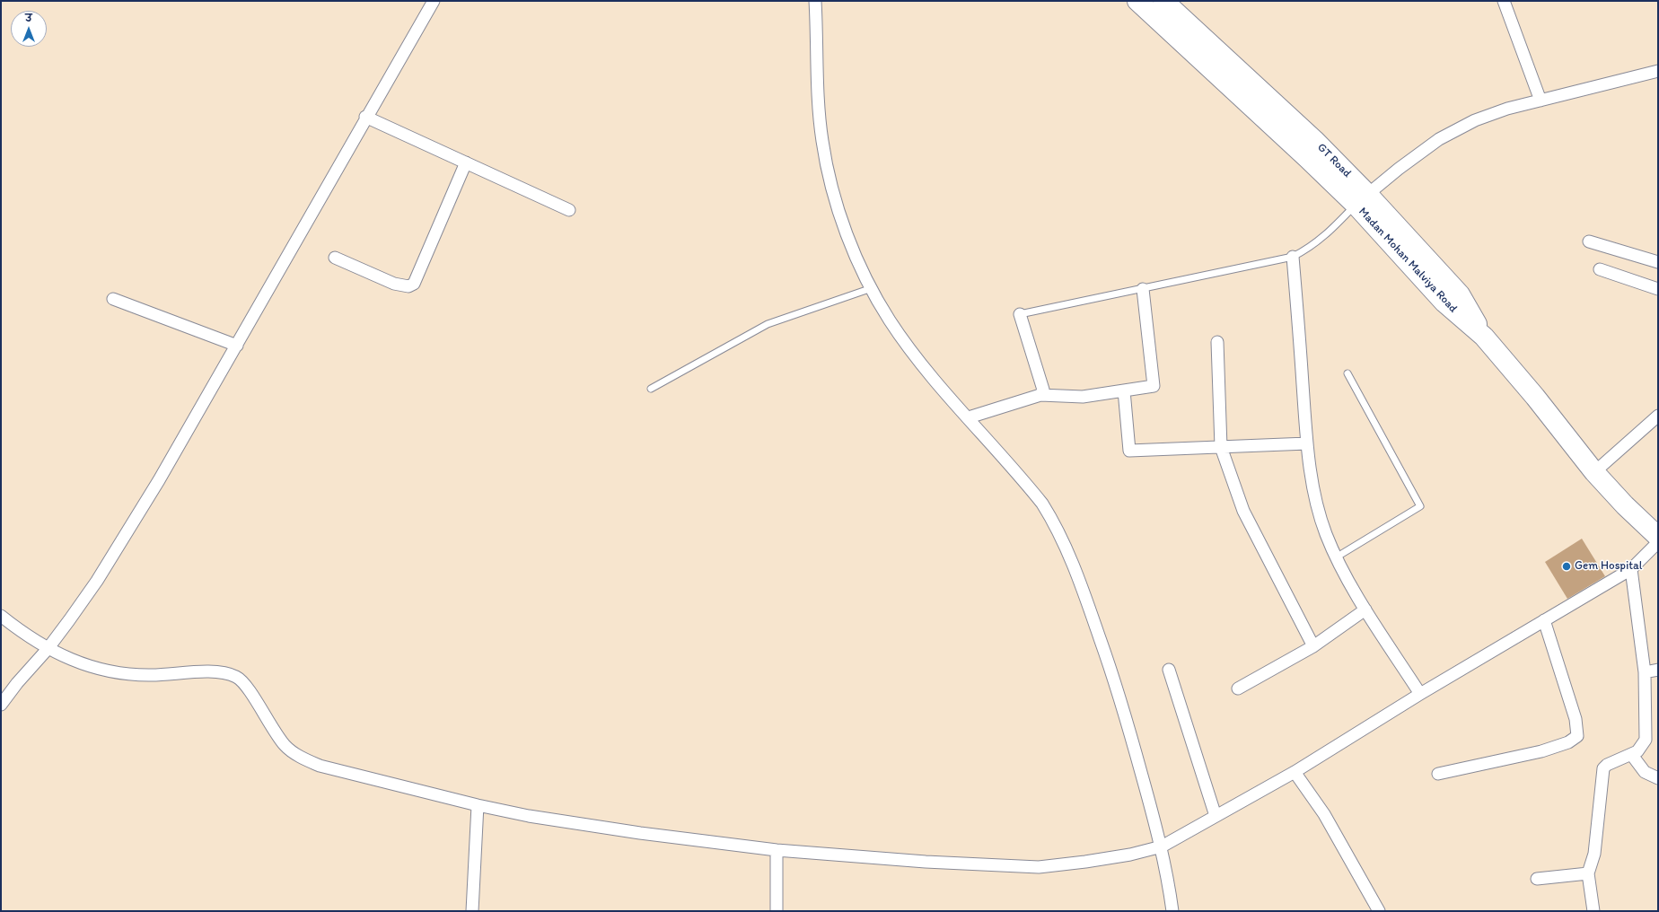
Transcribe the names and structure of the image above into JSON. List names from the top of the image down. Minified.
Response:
{"streets":{"highway":["GT Road","Madan Mohan Malviya Road"]},"crossings":[["GT Road","Madan Mohan Malviya Road"]],"places":["Gem Hospital"],"north":"top"}
